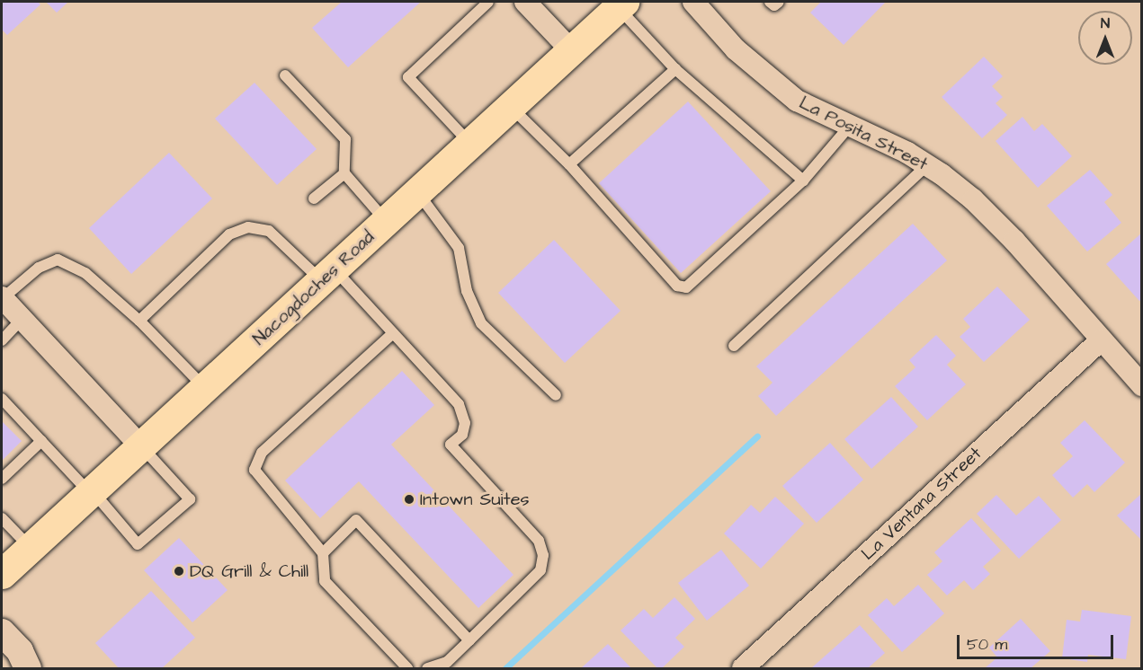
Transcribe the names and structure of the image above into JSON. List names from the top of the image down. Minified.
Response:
{"streets":{"main road":["Nacogdoches Road"],"street":["La Posita Street","La Ventana Street"]},"crossings":[["La Posita Street","La Ventana Street"]],"places":["Intown Suites","DQ Grill & Chill"],"scale_bar":"50 m","north":"top"}
